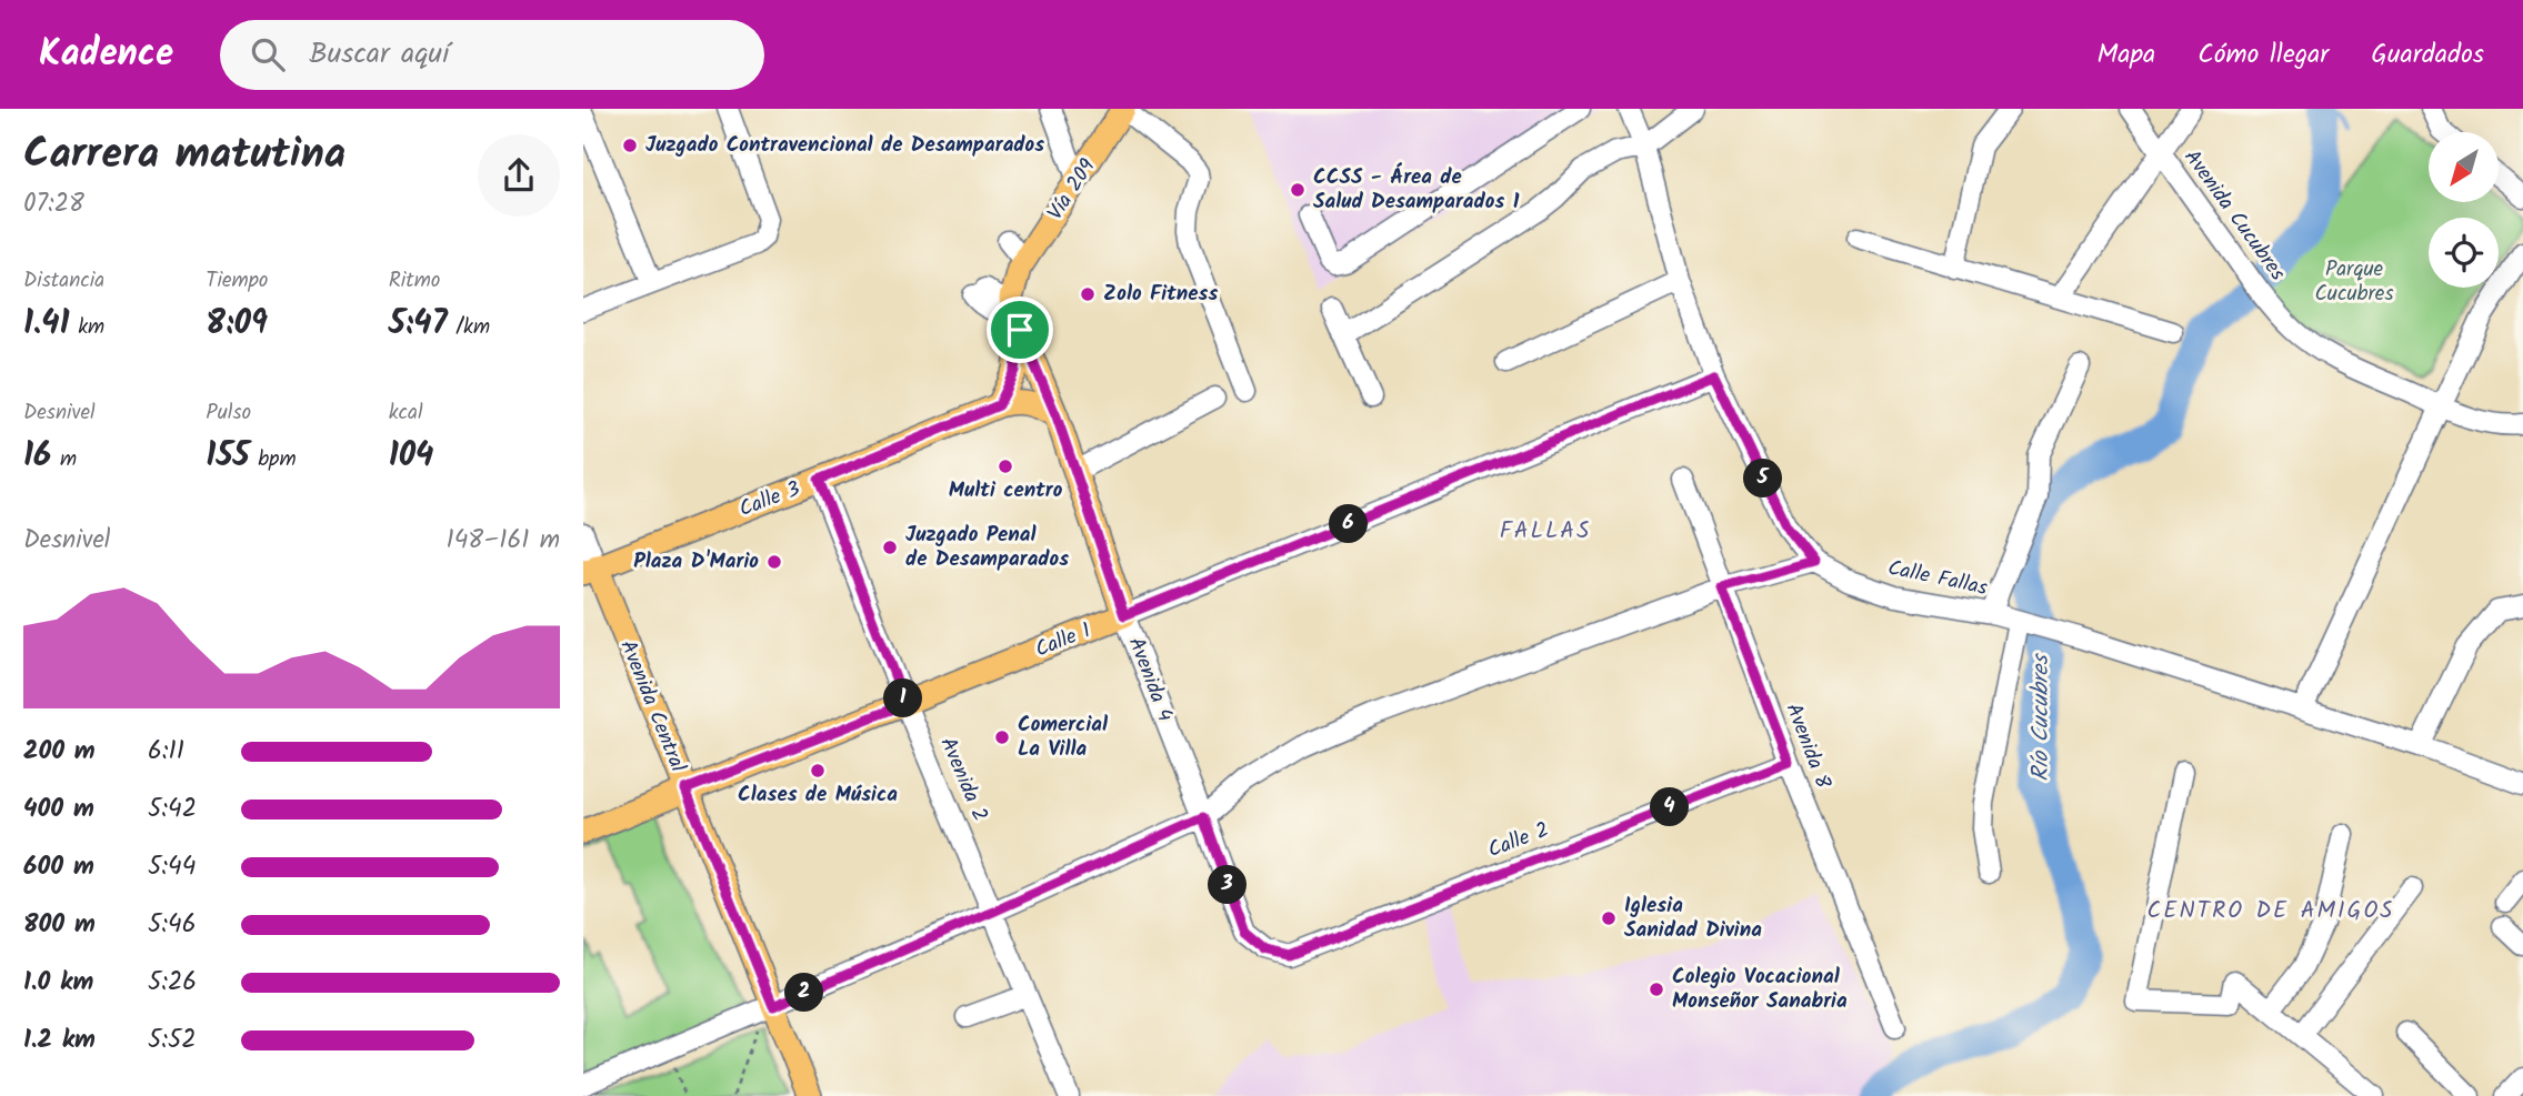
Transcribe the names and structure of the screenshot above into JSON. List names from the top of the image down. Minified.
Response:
{"streets":{"main road":["Vía 209","Calle 3","Calle 1","Avenida 4","Avenida Central"],"street":["Avenida Cucubres","Calle Fallas","Avenida 8","Avenida 2","Calle 2"]},"crossings":[["Calle 3","Avenida Central"],["Calle 3","Avenida 2"],["Calle Fallas","Calle 1"],["Calle 1","Avenida 4"],["Calle 1","Avenida Central"],["Calle 1","Avenida 2"],["Avenida 4","Calle 2"],["Avenida 8","Calle 2"]],"districts":["FALLAS","CENTRO DE AMIGOS"],"water":["Río Cucubres"],"parks":["Parque Cucubres"],"places":["Juzgado Contravencional de Desamparados","CCSS - Área de Salud Desamparados 1","Zolo Fitness","Multi centro","Juzgado Penal de Desamparados","Plaza D'Mario","Comercial La Villa","Clases de Música","Iglesia Sanidad Divina","Colegio Vocacional Monseñor Sanabria"],"north":"bottom left","page":{"header":"Kadence","search":"Buscar aquí","nav":["Mapa","Cómo llegar","Guardados"],"heading":["Carrera matutina","07:28"],"stats":[["Distancia","1.41 km"],["Tiempo","8:09"],["Ritmo","5:47 /km"],["Desnivel","16 m"],["Pulso","155 bpm"],["kcal","104"]],"pins":["5","6","1","4","3","2"],"chart":["Desnivel","148–161 m"],"list":[{"name":"200 m","note":"6:11"},{"name":"400 m","note":"5:42"},{"name":"600 m","note":"5:44"},{"name":"800 m","note":"5:46"},{"name":"1.0 km","note":"5:26"},{"name":"1.2 km","note":"5:52"}]}}
